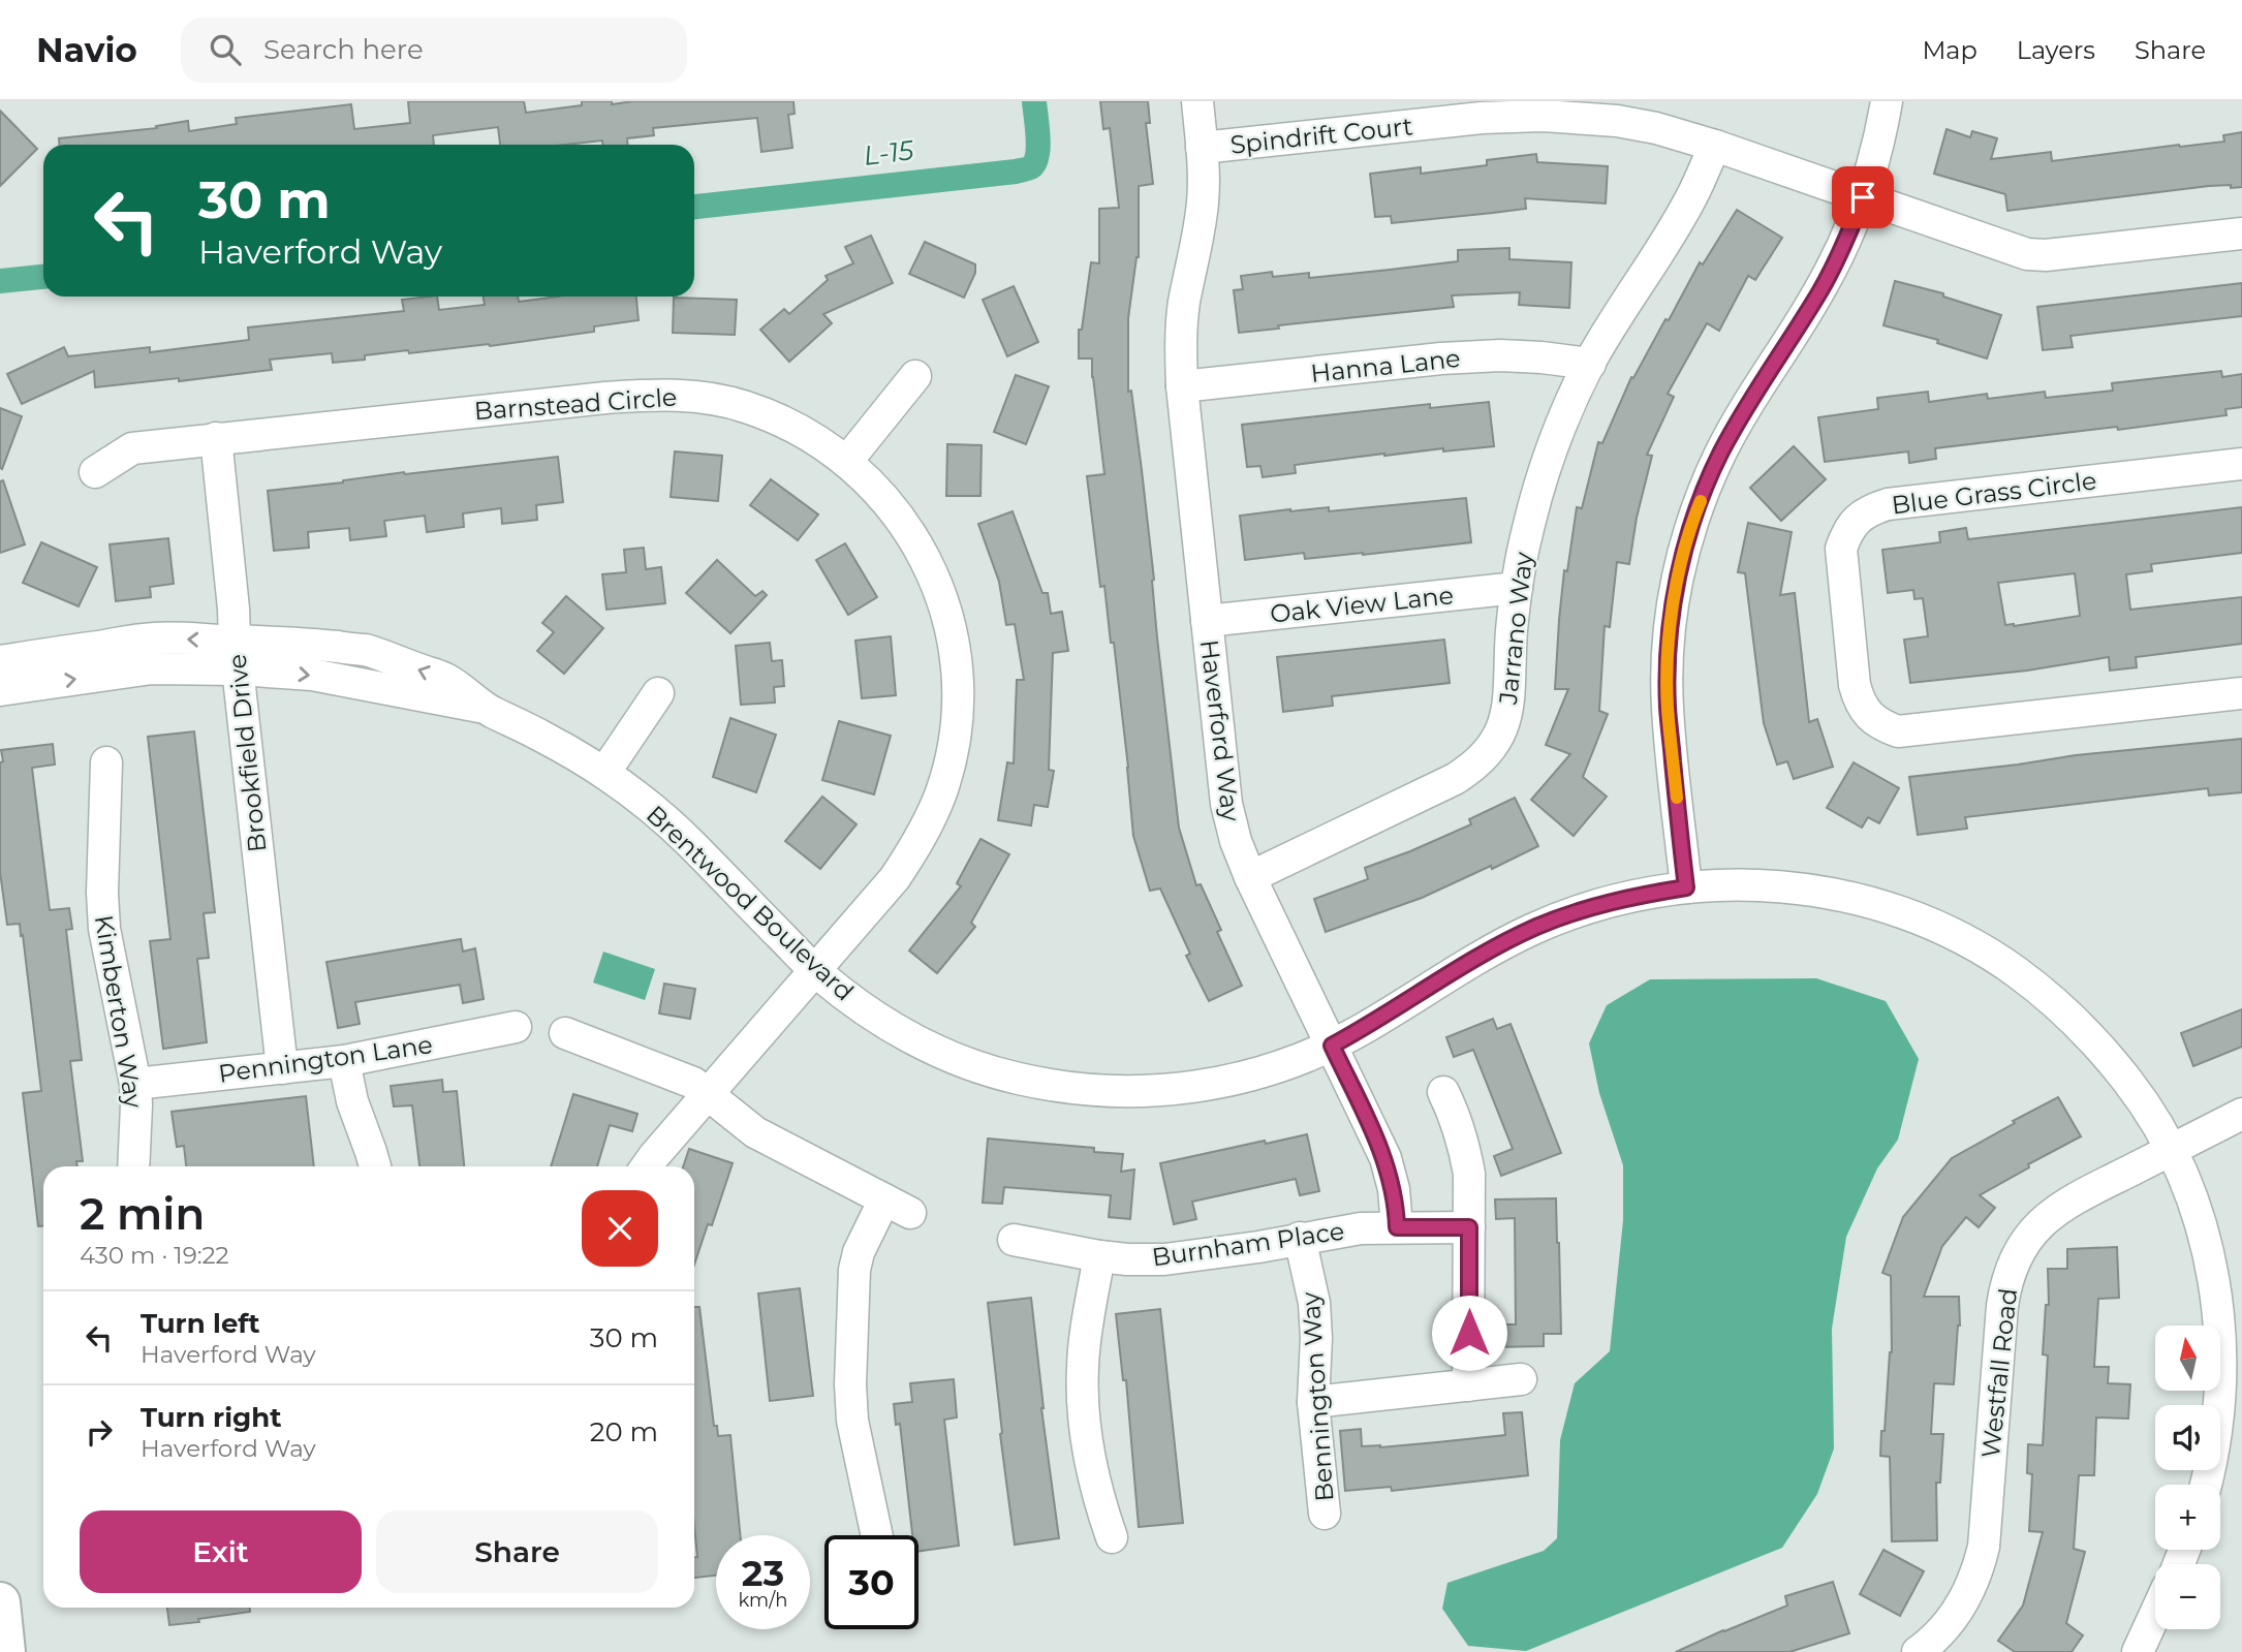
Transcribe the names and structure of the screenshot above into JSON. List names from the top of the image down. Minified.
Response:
{"streets":{"street":["Spindrift Court","Hanna Lane","Barnstead Circle","Blue Grass Circle","Oak View Lane","Jarrano Way","Haverford Way","Brookfield Drive","Brentwood Boulevard","Kimberton Way","Pennington Lane","Burnham Place","Westfall Road","Bennington Way"]},"crossings":[["Spindrift Court","Jarrano Way"],["Spindrift Court","Haverford Way"],["Hanna Lane","Jarrano Way"],["Hanna Lane","Haverford Way"],["Barnstead Circle","Brookfield Drive"],["Barnstead Circle","Brentwood Boulevard"],["Oak View Lane","Jarrano Way"],["Oak View Lane","Haverford Way"],["Jarrano Way","Haverford Way"],["Haverford Way","Brentwood Boulevard"],["Haverford Way","Burnham Place"],["Brookfield Drive","Brentwood Boulevard"],["Brookfield Drive","Pennington Lane"],["Brentwood Boulevard","Westfall Road"],["Kimberton Way","Pennington Lane"],["Burnham Place","Bennington Way"]],"water":["L-15"],"north":"top","page":{"header":"Navio","search":"Search here","nav":["Map","Layers","Share"],"turn":["30 m","Haverford Way"],"heading":["2 min","430 m · 19:22"],"list":[{"name":"Turn left","note":"Haverford Way","value":"30 m"},{"name":"Turn right","note":"Haverford Way","value":"20 m"}],"map_buttons":["+","−"],"buttons":["Exit","Share"],"speed":"23 km/h","limit":"30"}}
